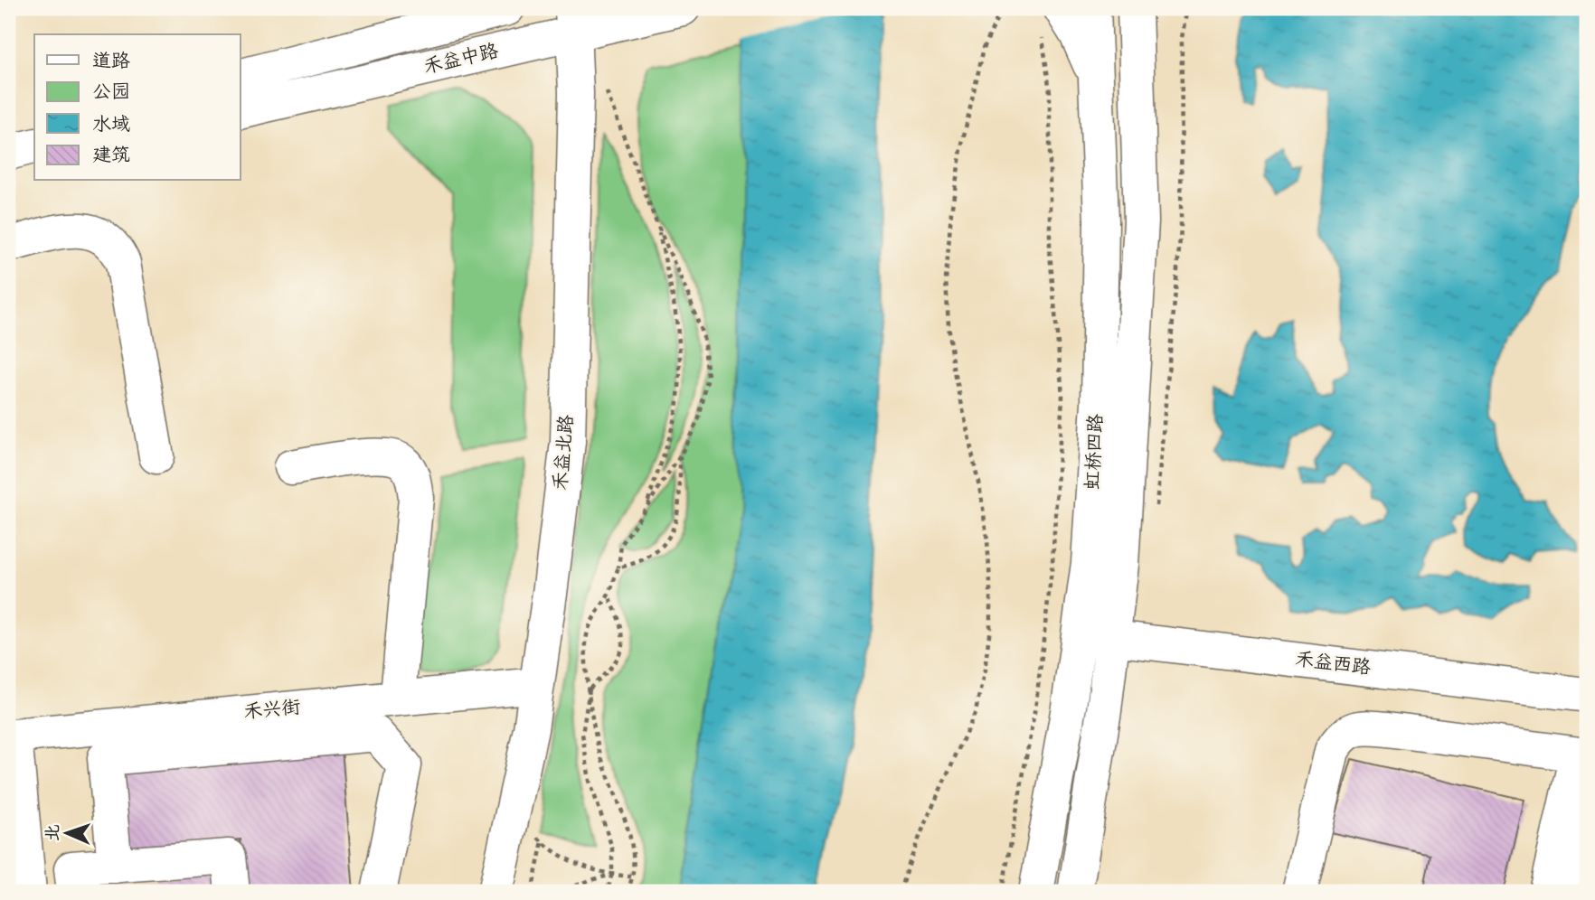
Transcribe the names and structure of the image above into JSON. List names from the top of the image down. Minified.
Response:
{"streets":{"street":["禾益中路","虹桥四路","禾益北路","禾益西路","禾兴街"]},"crossings":[["禾益中路","禾益北路"],["虹桥四路","禾益西路"],["禾益北路","禾兴街"]],"legend":["道路","公园","水域","建筑"],"north":"left"}
